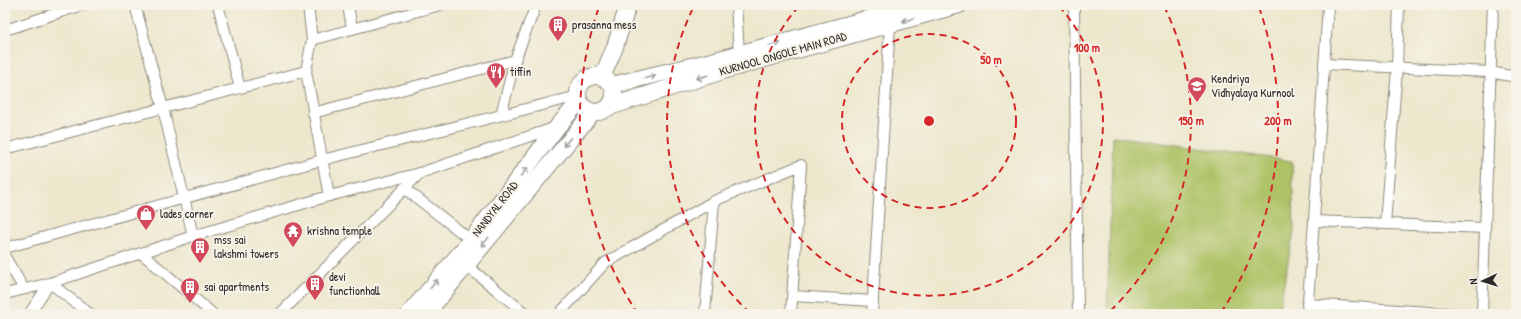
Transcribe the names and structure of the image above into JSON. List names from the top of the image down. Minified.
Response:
{"streets":{"main road":["KURNOOL ONGOLE MAIN ROAD","NANDYAL ROAD"]},"crossings":[["KURNOOL ONGOLE MAIN ROAD","NANDYAL ROAD"]],"places":{"building":["prasanna mess","mss sai lakshmi towers","devi functionhall","sai apartments"],"restaurant":["tiffin"],"school or university":["Kendriya Vidhyalaya Kurnool"],"shop":["lades corner"],"temple":["krishna temple"]},"north":"left","rings":["100 m","50 m","150 m","200 m"]}
